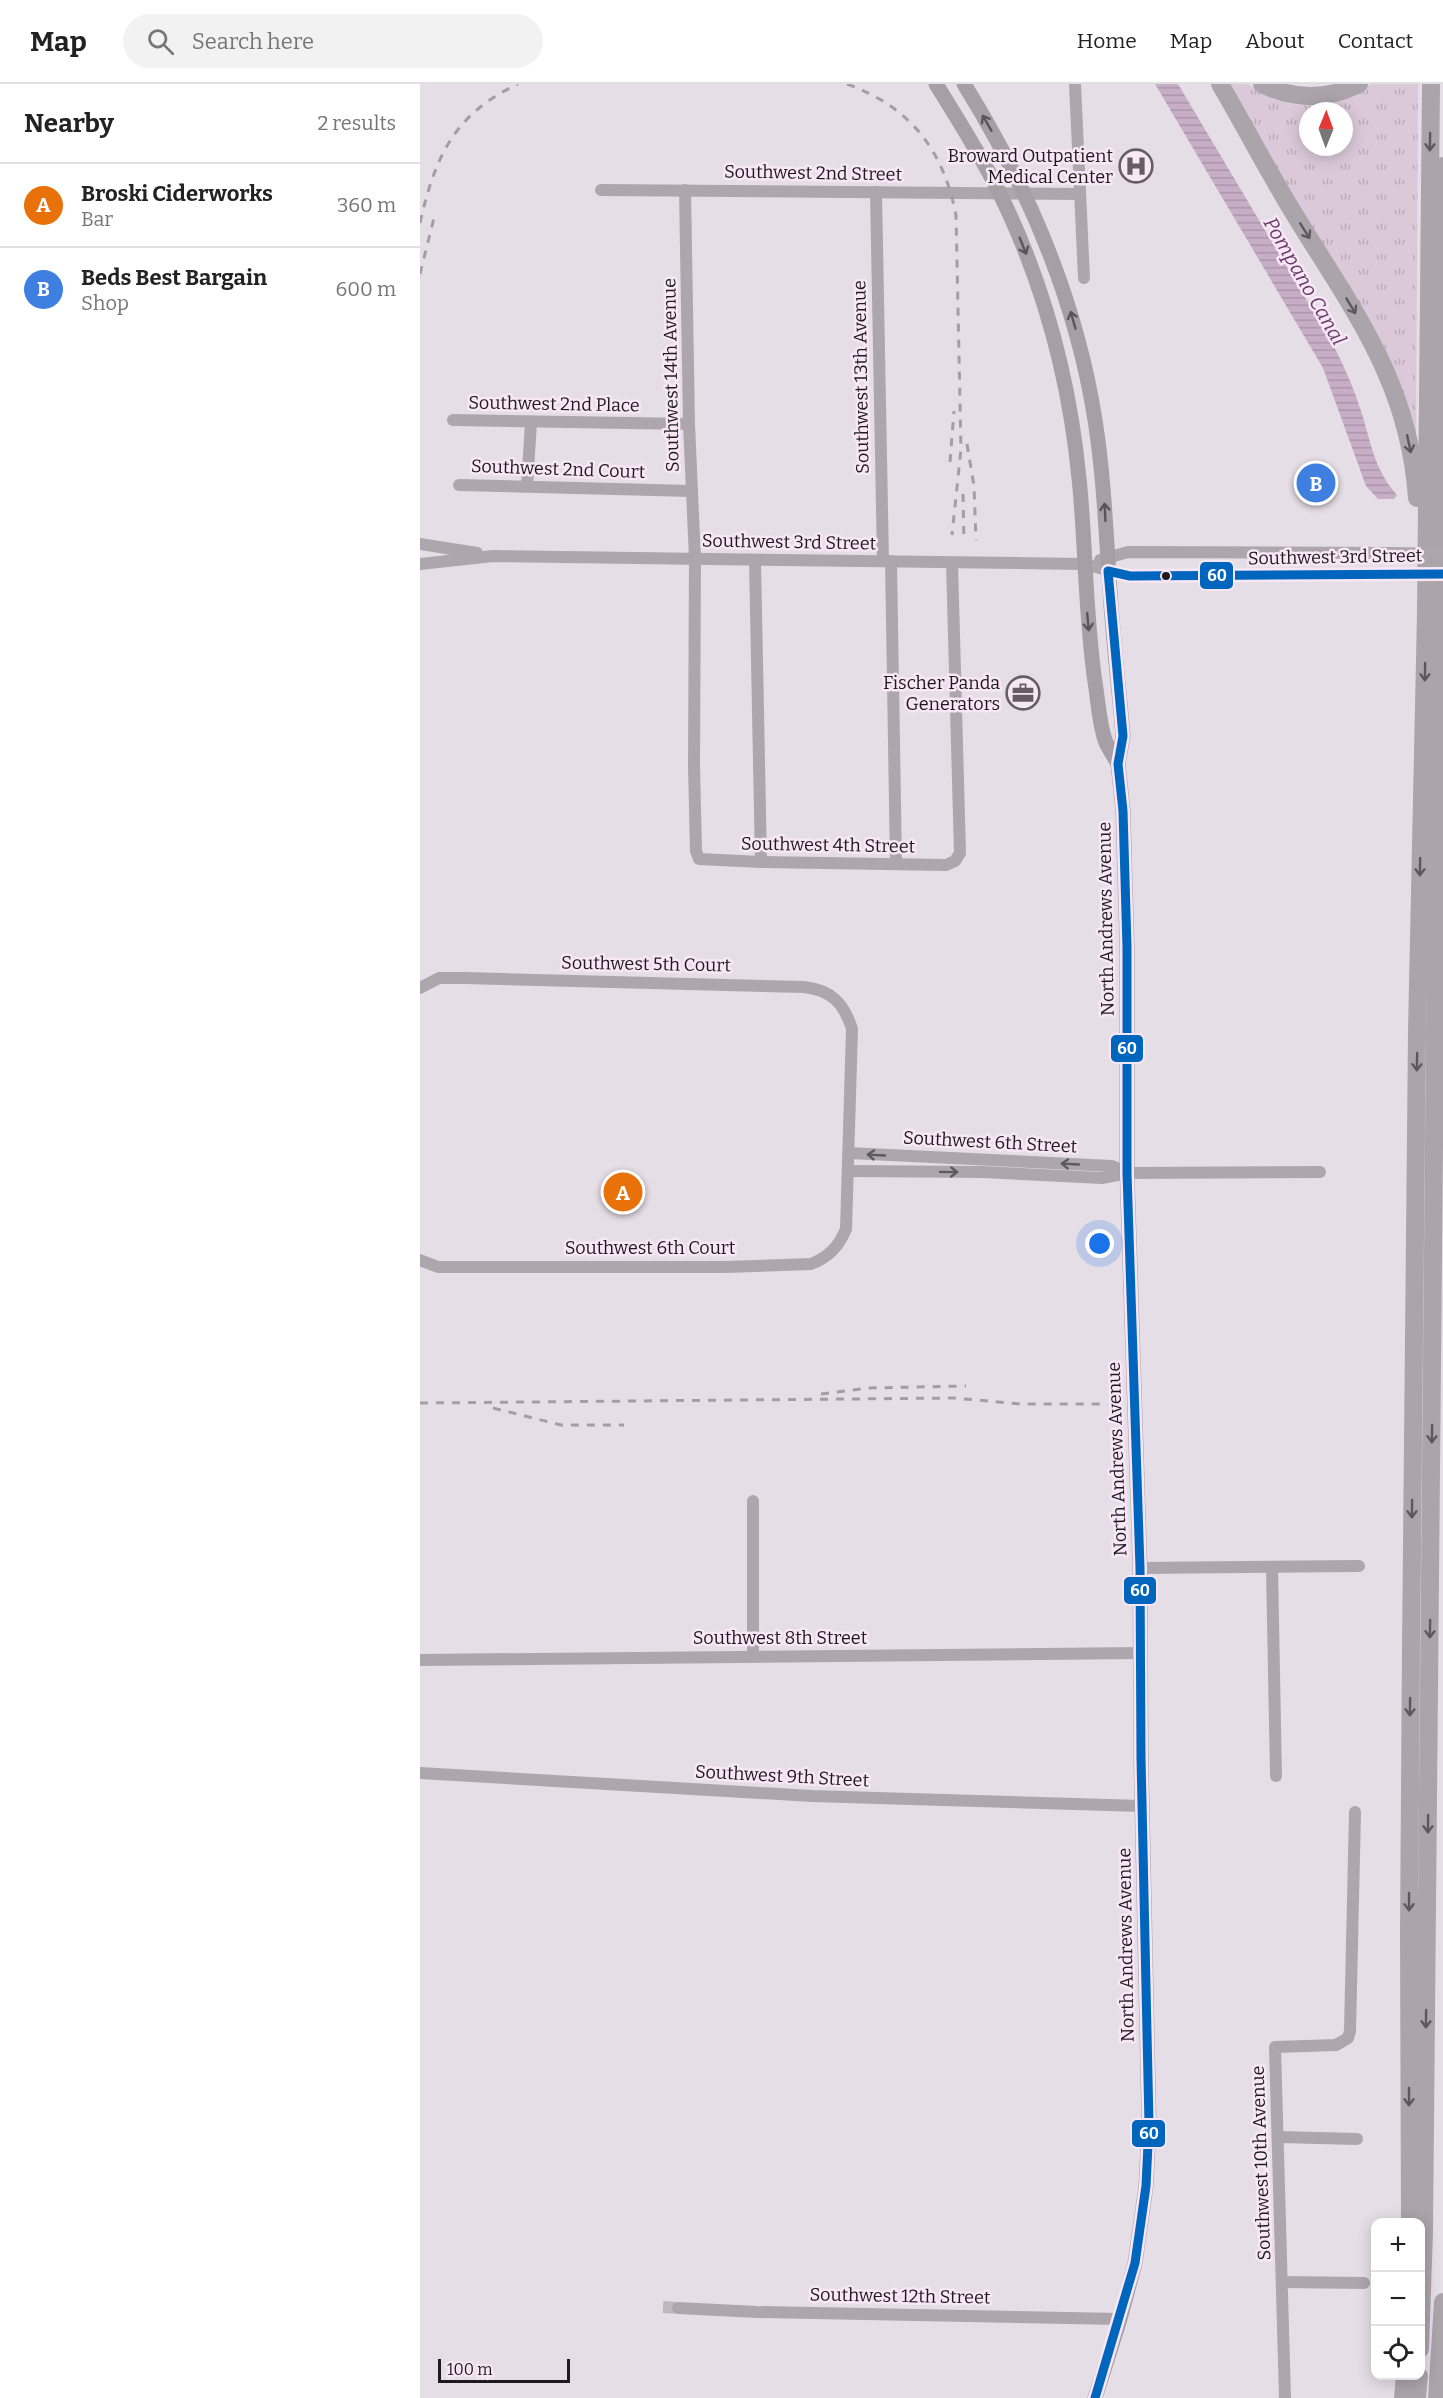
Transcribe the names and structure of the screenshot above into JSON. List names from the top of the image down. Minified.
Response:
{"streets":{"main road":["North Andrews Avenue"],"street":["Southwest 2nd Street","Southwest 14th Avenue","Southwest 13th Avenue","Southwest 2nd Place","Southwest 2nd Court","Southwest 3rd Street","Southwest 4th Street","Southwest 5th Court","Southwest 6th Street","Southwest 6th Court","Southwest 8th Street","Southwest 9th Street","Southwest 10th Avenue","Southwest 12th Street"]},"crossings":[["Southwest 2nd Street","Southwest 14th Avenue"],["Southwest 2nd Street","Southwest 13th Avenue"],["Southwest 2nd Street","North Andrews Avenue"],["Southwest 14th Avenue","Southwest 2nd Place"],["Southwest 14th Avenue","Southwest 2nd Court"],["Southwest 14th Avenue","Southwest 3rd Street"],["Southwest 14th Avenue","Southwest 4th Street"],["Southwest 13th Avenue","Southwest 3rd Street"],["Southwest 13th Avenue","Southwest 4th Street"],["Southwest 3rd Street","Southwest 4th Street"],["Southwest 3rd Street","North Andrews Avenue"],["North Andrews Avenue","Southwest 6th Street"],["North Andrews Avenue","Southwest 8th Street"],["North Andrews Avenue","Southwest 9th Street"],["North Andrews Avenue","Southwest 12th Street"],["Southwest 5th Court","Southwest 6th Street"],["Southwest 6th Street","Southwest 6th Court"]],"water":["Pompano Canal"],"places":{"hospital":["Broward Outpatient Medical Center"],"office":["Fischer Panda Generators"]},"lines":["transit line 60"],"scale_bar":"100 m","north":"top","page":{"header":"Map","search":"Search here","nav":["Home","Map","About","Contact"],"heading":["Nearby","2 results"],"list":[{"mark":"A","name":"Broski Ciderworks","note":"Bar","value":"360 m"},{"mark":"B","name":"Beds Best Bargain","note":"Shop","value":"600 m"}],"pins":["B","A"],"map_buttons":["+","−"],"scale":"100 m"}}
